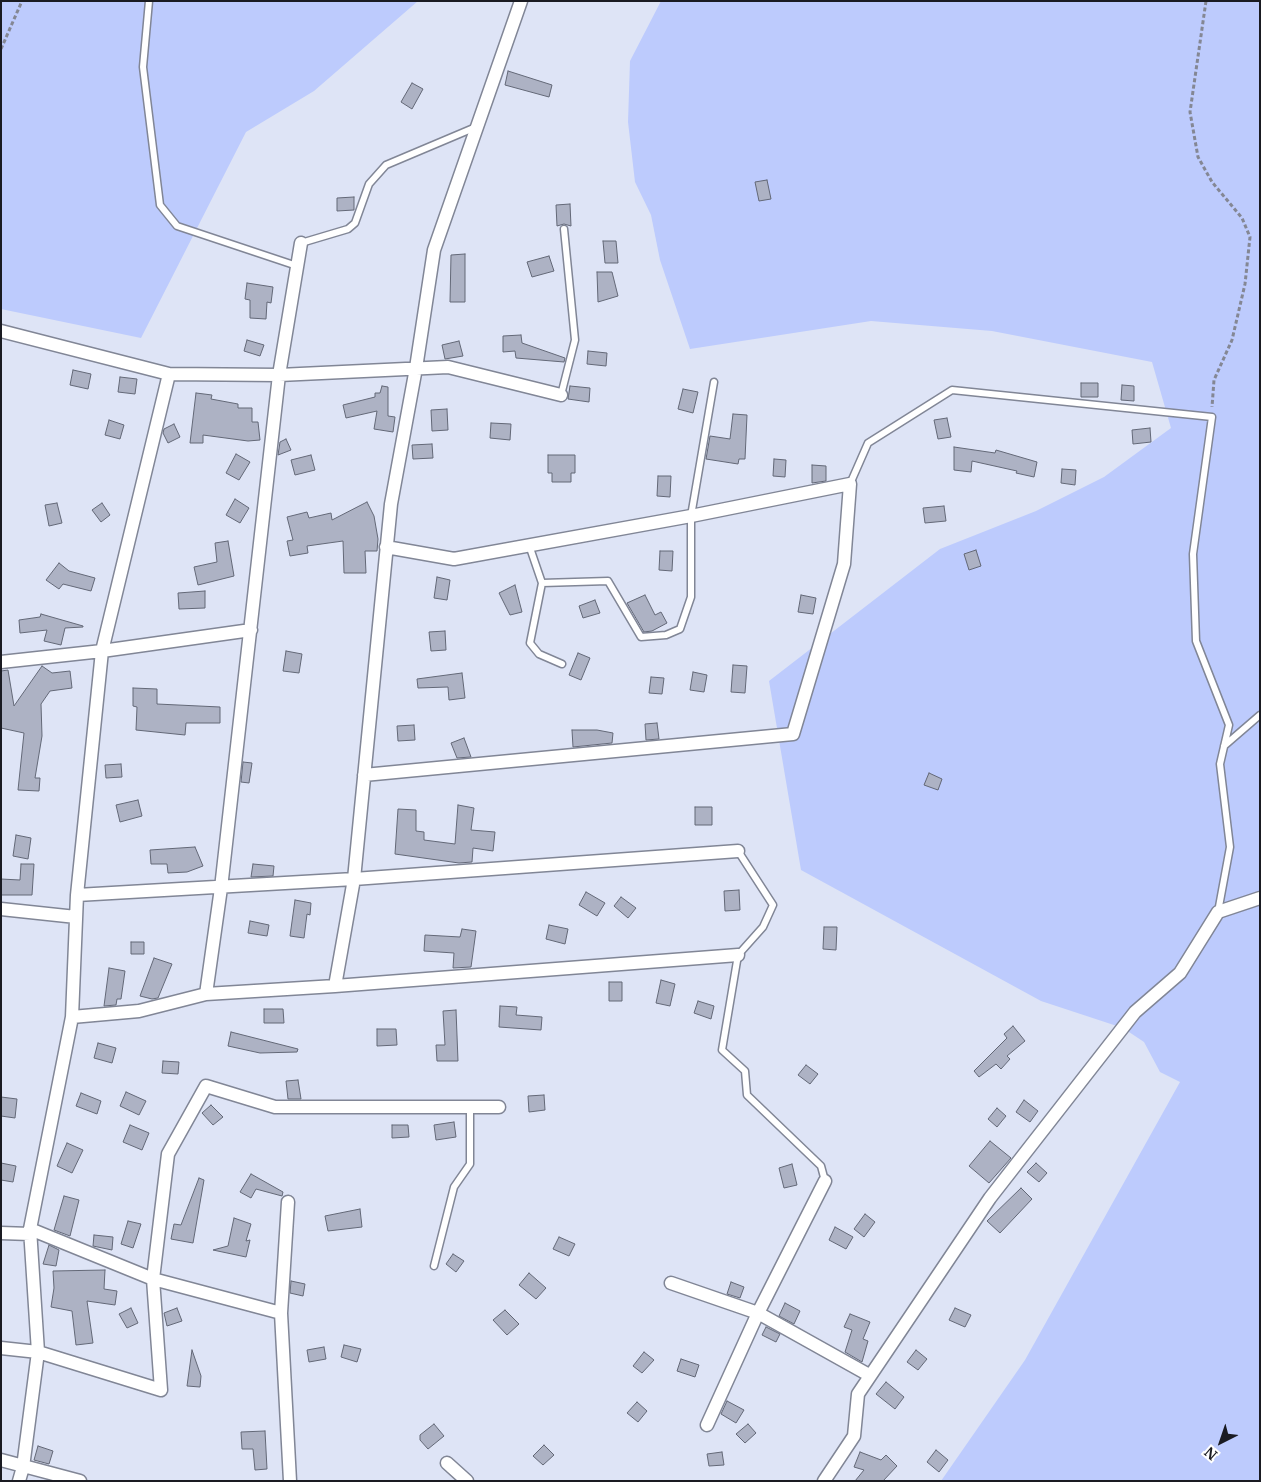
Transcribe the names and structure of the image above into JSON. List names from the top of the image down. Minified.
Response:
{"north":"bottom left"}
